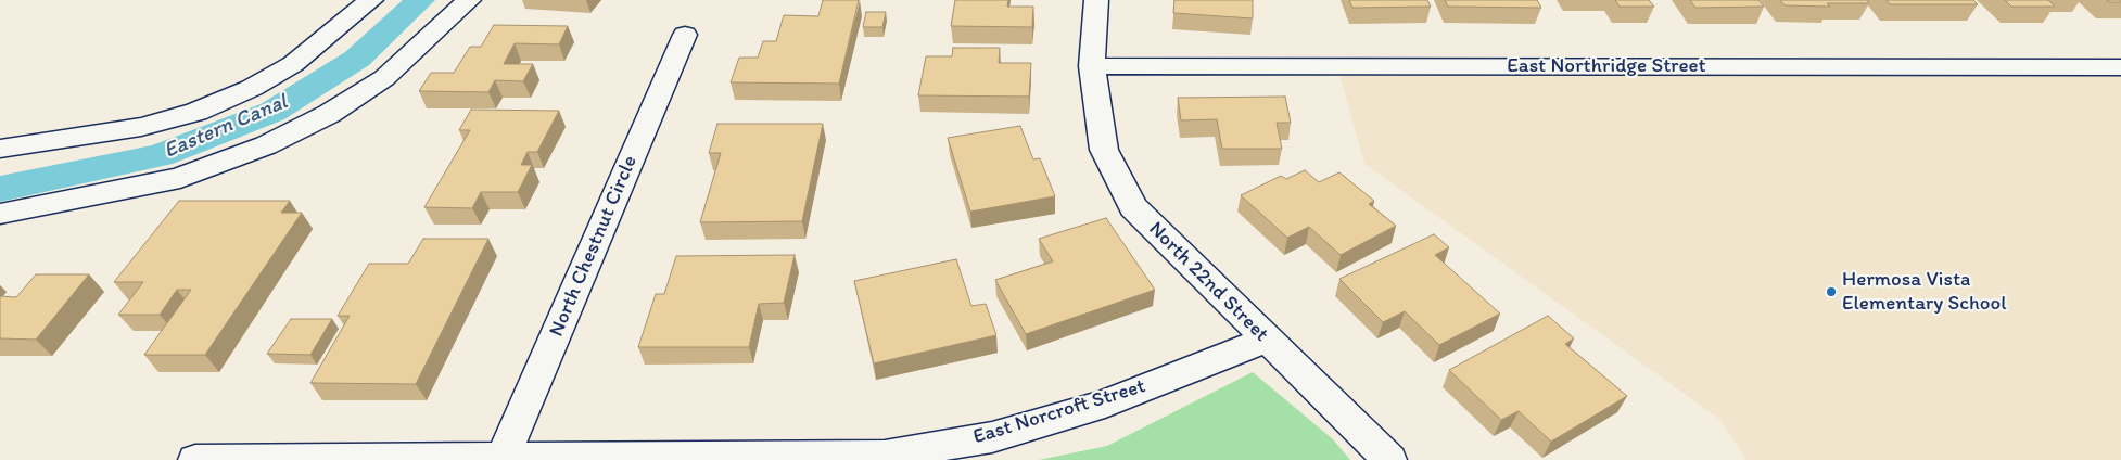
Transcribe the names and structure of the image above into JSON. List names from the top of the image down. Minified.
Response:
{"streets":{"street":["East Northridge Street","North Chestnut Circle","North 22nd Street","East Norcroft Street"]},"crossings":[["East Northridge Street","North 22nd Street"],["North Chestnut Circle","East Norcroft Street"],["North 22nd Street","East Norcroft Street"]],"water":["Eastern Canal"],"places":["Hermosa Vista Elementary School"]}
